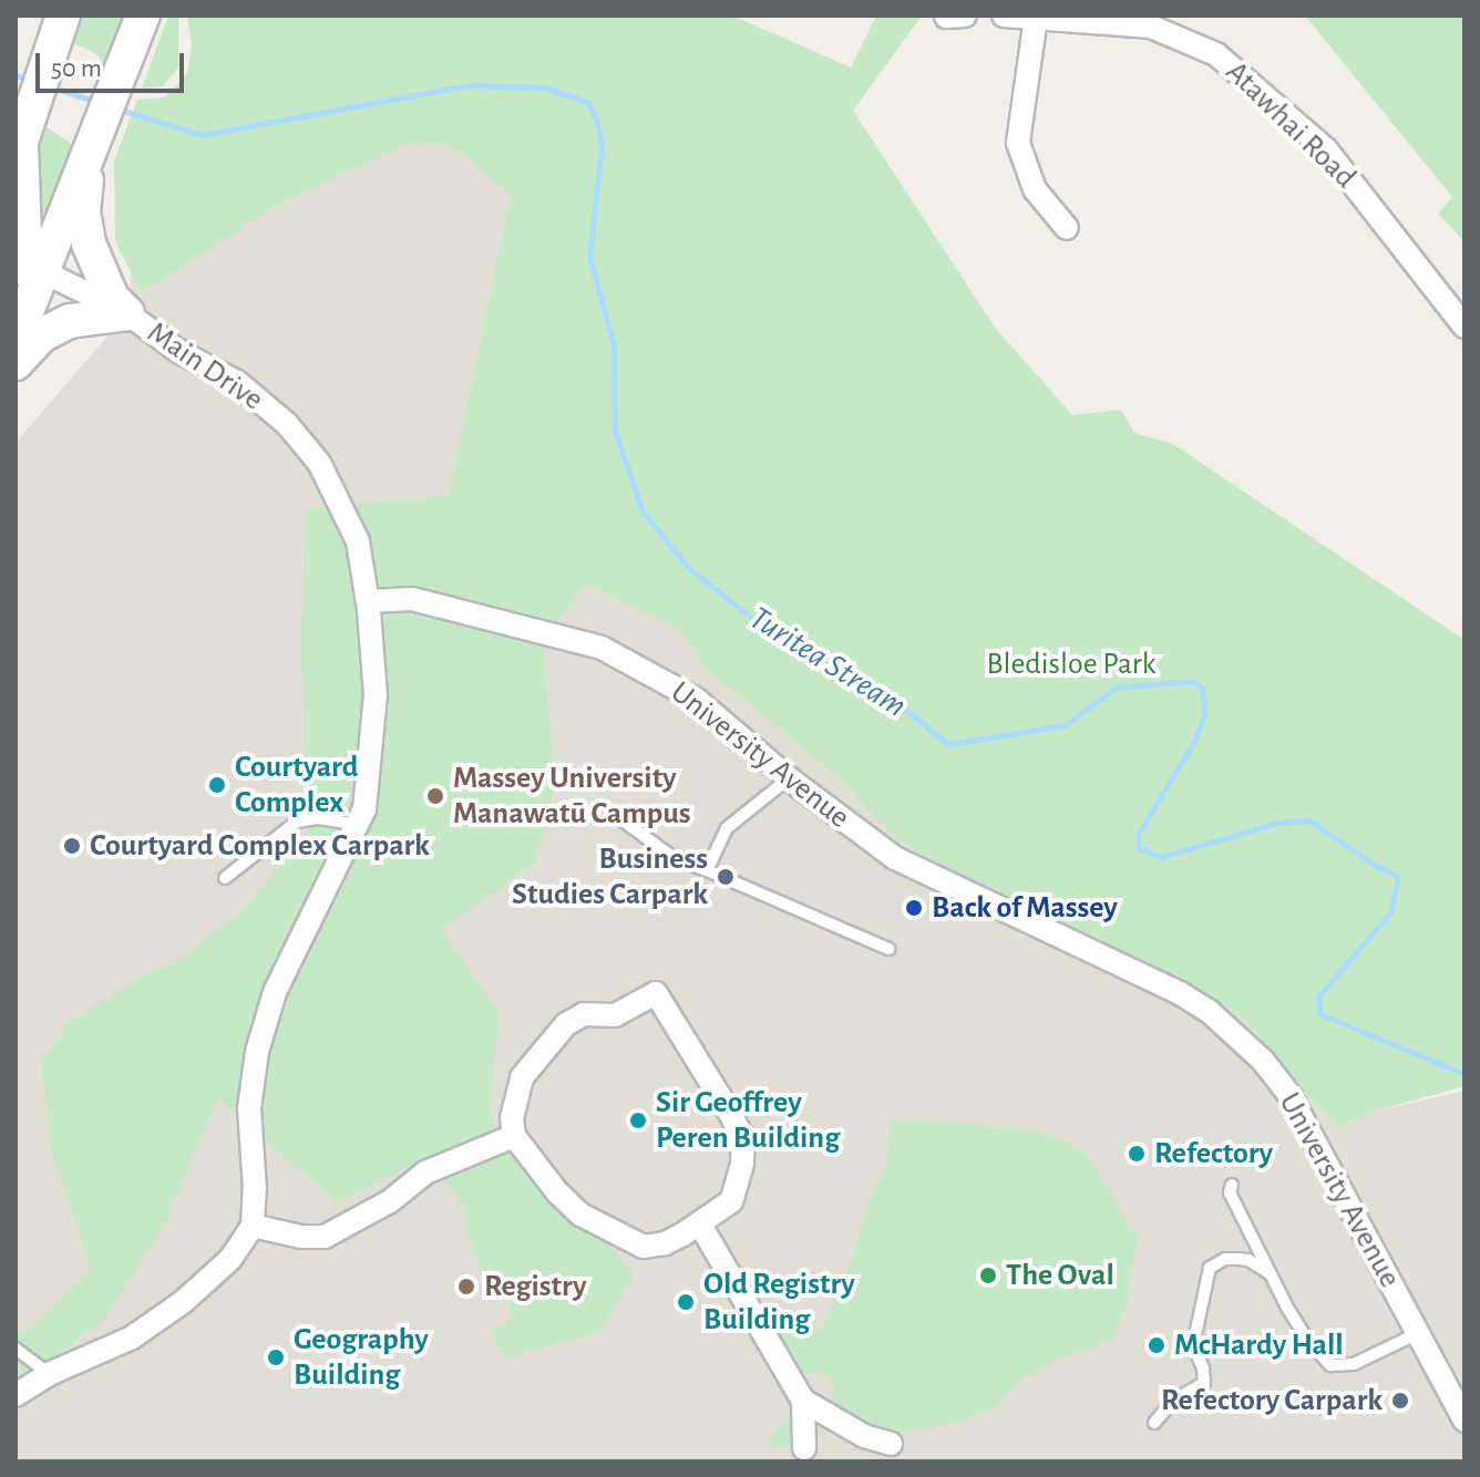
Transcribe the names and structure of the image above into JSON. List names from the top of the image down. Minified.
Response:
{"streets":{"street":["Atawhai Road","Main Drive","University Avenue"]},"crossings":[["Main Drive","University Avenue"]],"water":["Turitea Stream"],"parks":["Bledisloe Park"],"places":["Courtyard Complex","Massey University Manawatū Campus","Courtyard Complex Carpark","Business Studies Carpark","Back of Massey","Sir Geoffrey Peren Building","Refectory","The Oval","Registry","Old Registry Building","McHardy Hall","Geography Building","Refectory Carpark"],"scale_bar":"50 m"}
